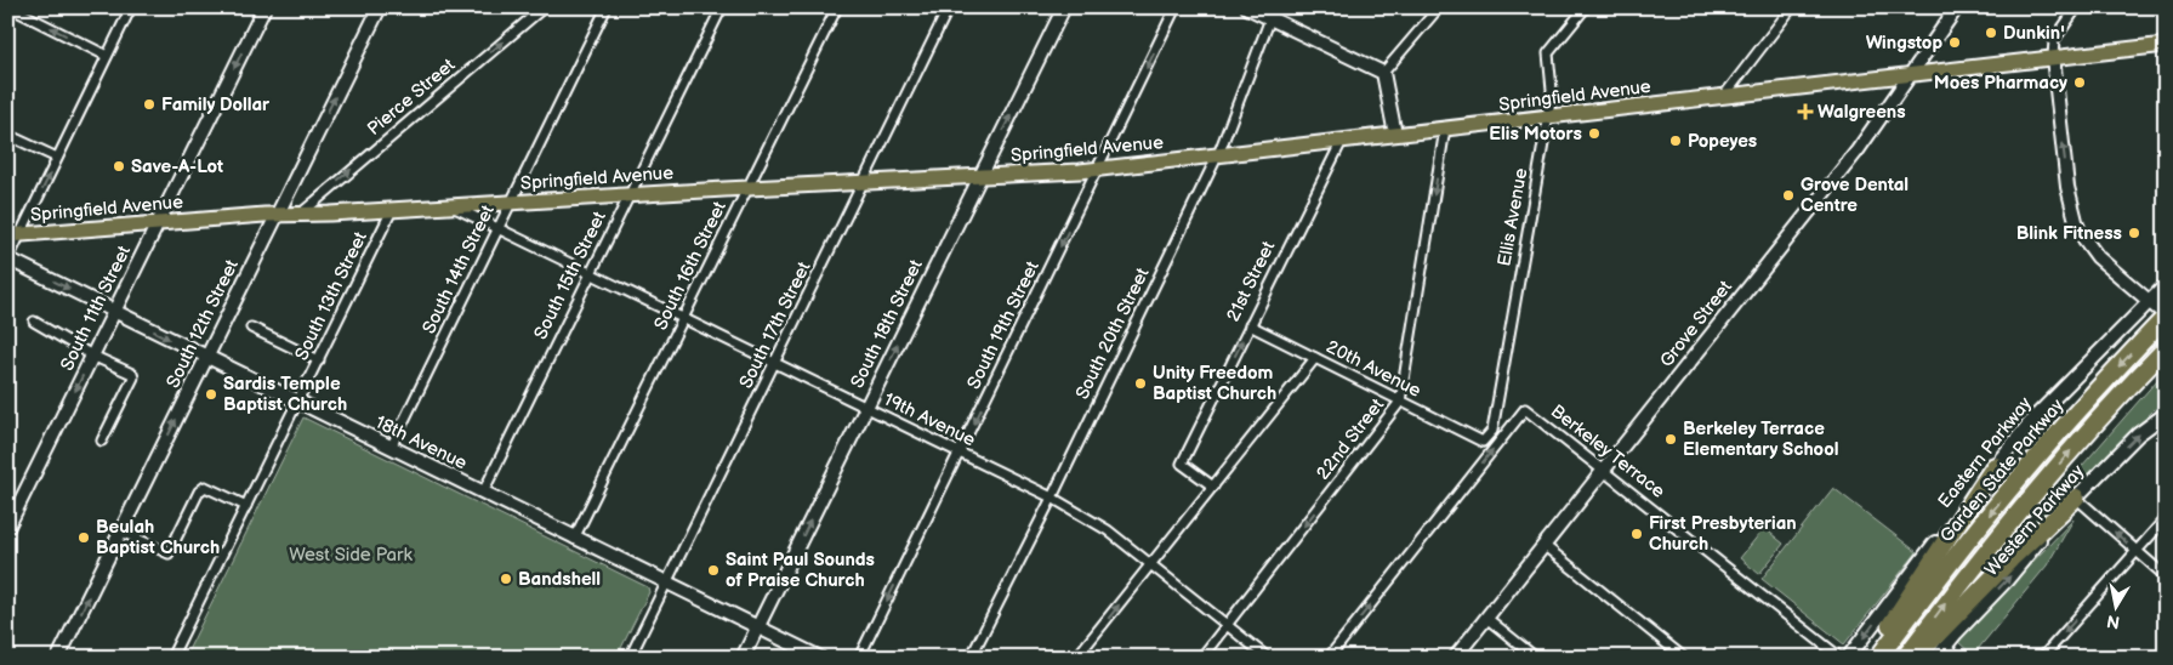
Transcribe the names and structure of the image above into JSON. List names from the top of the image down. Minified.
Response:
{"streets":{"highway":["Garden State Parkway"],"main road":["Springfield Avenue","South 11th Street","South 12th Street","South 18th Street","Grove Street","18th Avenue","Eastern Parkway","Western Parkway"],"street":["Pierce Street","Ellis Avenue","South 16th Street","South 14th Street","South 15th Street","21st Street","South 13th Street","South 17th Street","South 19th Street","South 20th Street","20th Avenue","19th Avenue","22nd Street","Berkeley Terrace"]},"crossings":[["Springfield Avenue","Pierce Street"],["Springfield Avenue","Ellis Avenue"],["Springfield Avenue","South 16th Street"],["Springfield Avenue","South 14th Street"],["Springfield Avenue","South 15th Street"],["Springfield Avenue","21st Street"],["Springfield Avenue","South 13th Street"],["Springfield Avenue","South 11th Street"],["Springfield Avenue","South 12th Street"],["Springfield Avenue","South 18th Street"],["Springfield Avenue","Grove Street"],["Springfield Avenue","South 17th Street"],["Springfield Avenue","South 19th Street"],["Springfield Avenue","South 20th Street"],["Springfield Avenue","19th Avenue"],["Springfield Avenue","22nd Street"],["Ellis Avenue","20th Avenue"],["South 16th Street","19th Avenue"],["South 16th Street","18th Avenue"],["South 14th Street","19th Avenue"],["South 14th Street","18th Avenue"],["South 15th Street","19th Avenue"],["South 15th Street","18th Avenue"],["21st Street","20th Avenue"],["South 13th Street","18th Avenue"],["South 11th Street","18th Avenue"],["South 12th Street","18th Avenue"],["South 18th Street","19th Avenue"],["South 18th Street","18th Avenue"],["Grove Street","Berkeley Terrace"],["South 17th Street","19th Avenue"],["South 17th Street","18th Avenue"],["South 19th Street","19th Avenue"],["South 20th Street","19th Avenue"],["20th Avenue","22nd Street"],["19th Avenue","22nd Street"],["Eastern Parkway","Garden State Parkway"]],"one_way":["Pierce Street","21st Street","South 11th Street","South 12th Street","South 18th Street","South 19th Street","22nd Street","Eastern Parkway","Western Parkway"],"parks":["West Side Park"],"places":{"other":["Dunkin'","Wingstop","Moes Pharmacy","Family Dollar","Elis Motors","Popeyes","Save-A-Lot","Grove Dental Centre","Blink Fitness","Unity Freedom Baptist Church","Sardis Temple Baptist Church","Berkeley Terrace Elementary School","First Presbyterian Church","Beulah Baptist Church","Saint Paul Sounds of Praise Church","Bandshell"],"health":["Walgreens"]},"north":"bottom"}
